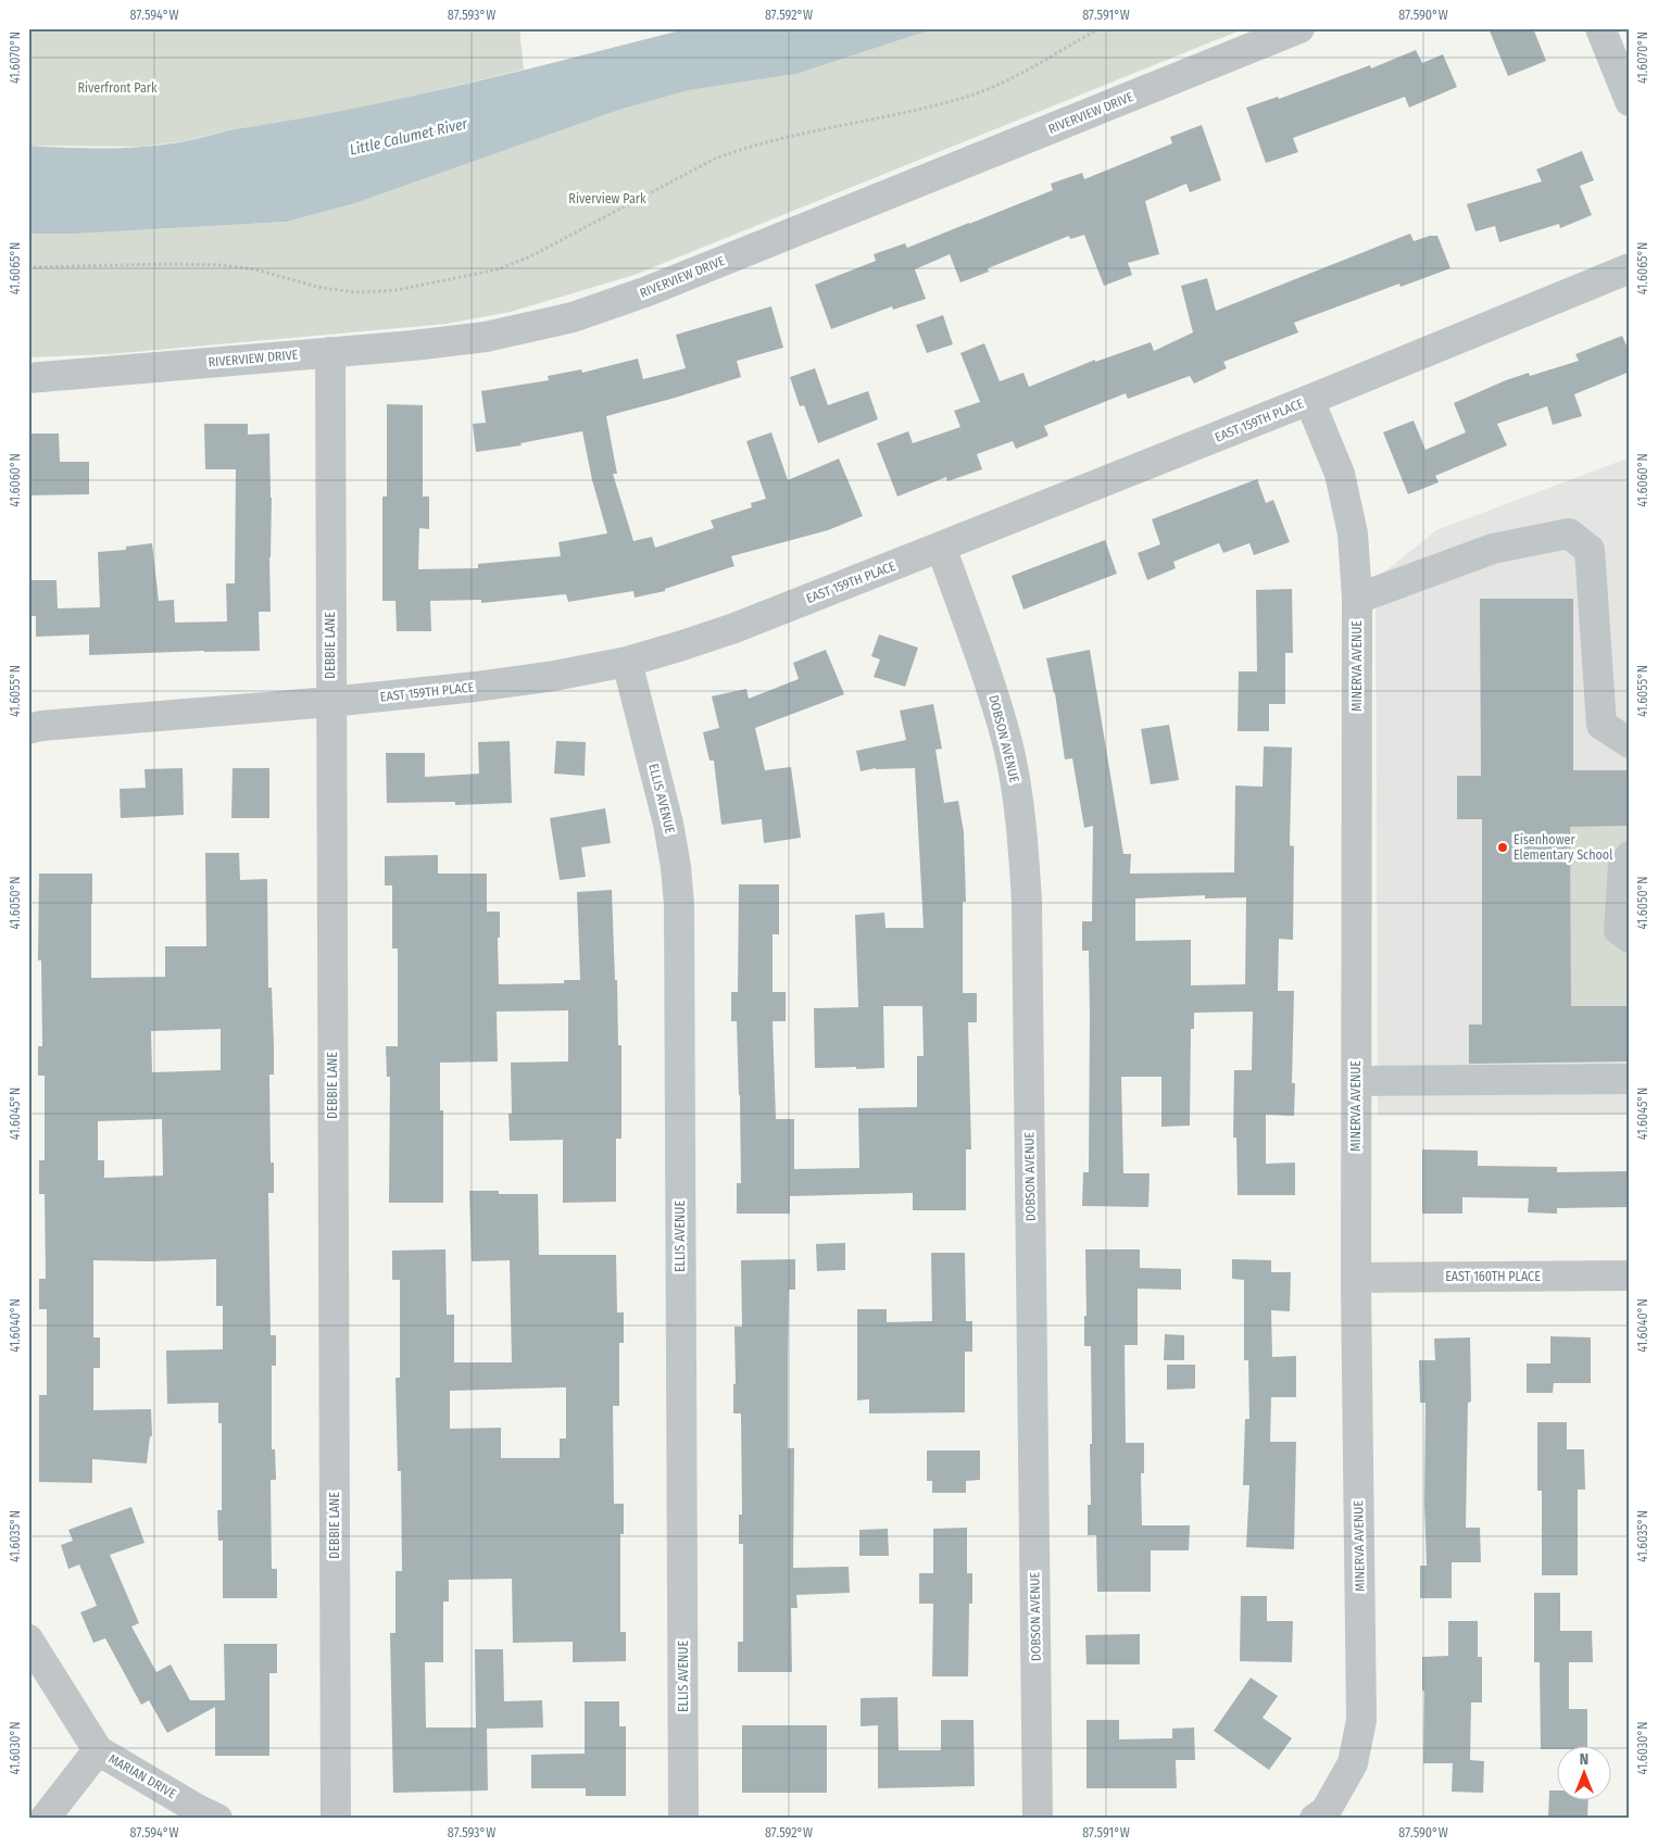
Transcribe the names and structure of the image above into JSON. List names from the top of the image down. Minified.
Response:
{"streets":{"street":["RIVERVIEW DRIVE","EAST 159TH PLACE","DEBBIE LANE","MINERVA AVENUE","DOBSON AVENUE","ELLIS AVENUE","EAST 160TH PLACE","MARIAN DRIVE"]},"crossings":[["RIVERVIEW DRIVE","DEBBIE LANE"],["EAST 159TH PLACE","DEBBIE LANE"],["EAST 159TH PLACE","MINERVA AVENUE"],["EAST 159TH PLACE","DOBSON AVENUE"],["EAST 159TH PLACE","ELLIS AVENUE"],["MINERVA AVENUE","EAST 160TH PLACE"]],"water":["Little Calumet River"],"parks":["Riverfront Park","Riverview Park"],"places":["Eisenhower Elementary School"],"north":"top","coordinates":["87.594°W","87.593°W","87.592°W","87.591°W","87.590°W","41.6070°N","41.6065°N","41.6060°N","41.6055°N","41.6050°N","41.6045°N","41.6040°N","41.6035°N","41.6030°N"]}
